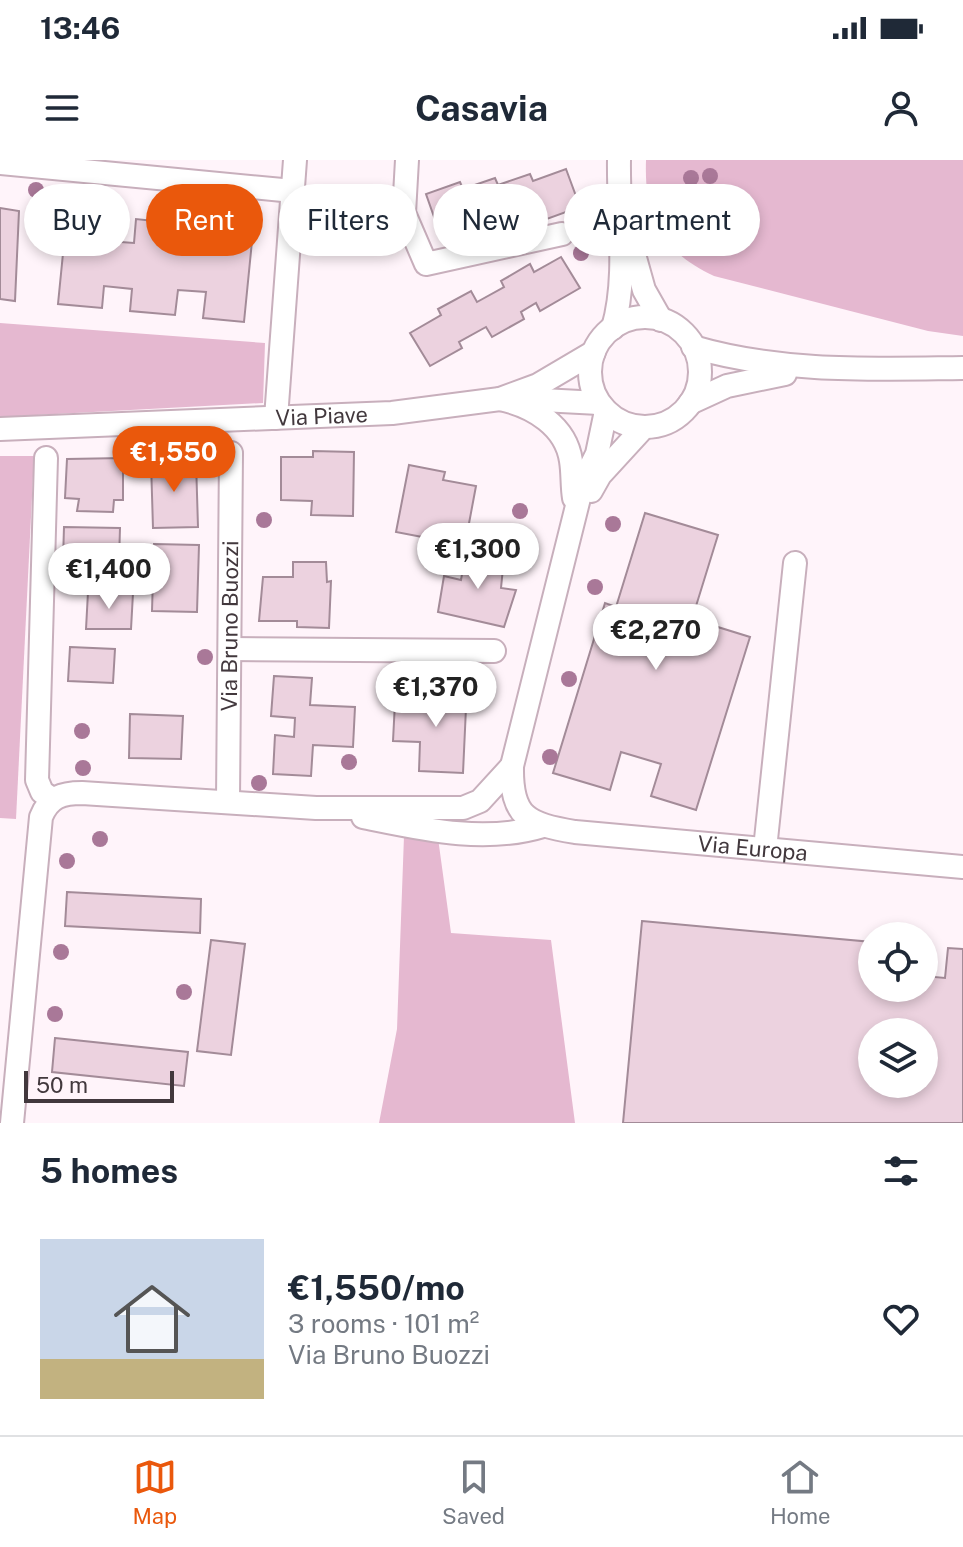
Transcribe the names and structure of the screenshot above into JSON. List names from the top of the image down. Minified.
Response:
{"streets":{"street":["Via Piave","Via Bruno Buozzi","Via Europa"]},"scale_bar":"50 m","page":{"status":"13:46","header":"Casavia","chip":["Buy","Rent","Filters","New","Apartment"],"price":["€1,550","€1,300","€1,400","€2,270","€1,370"],"scale":"50 m","heading":"5 homes","list":[{"name":"€1,550/mo","note":"3 rooms · 101 m² · Via Bruno Buozzi"}],"tabs":["Map","Saved","Home"]}}
